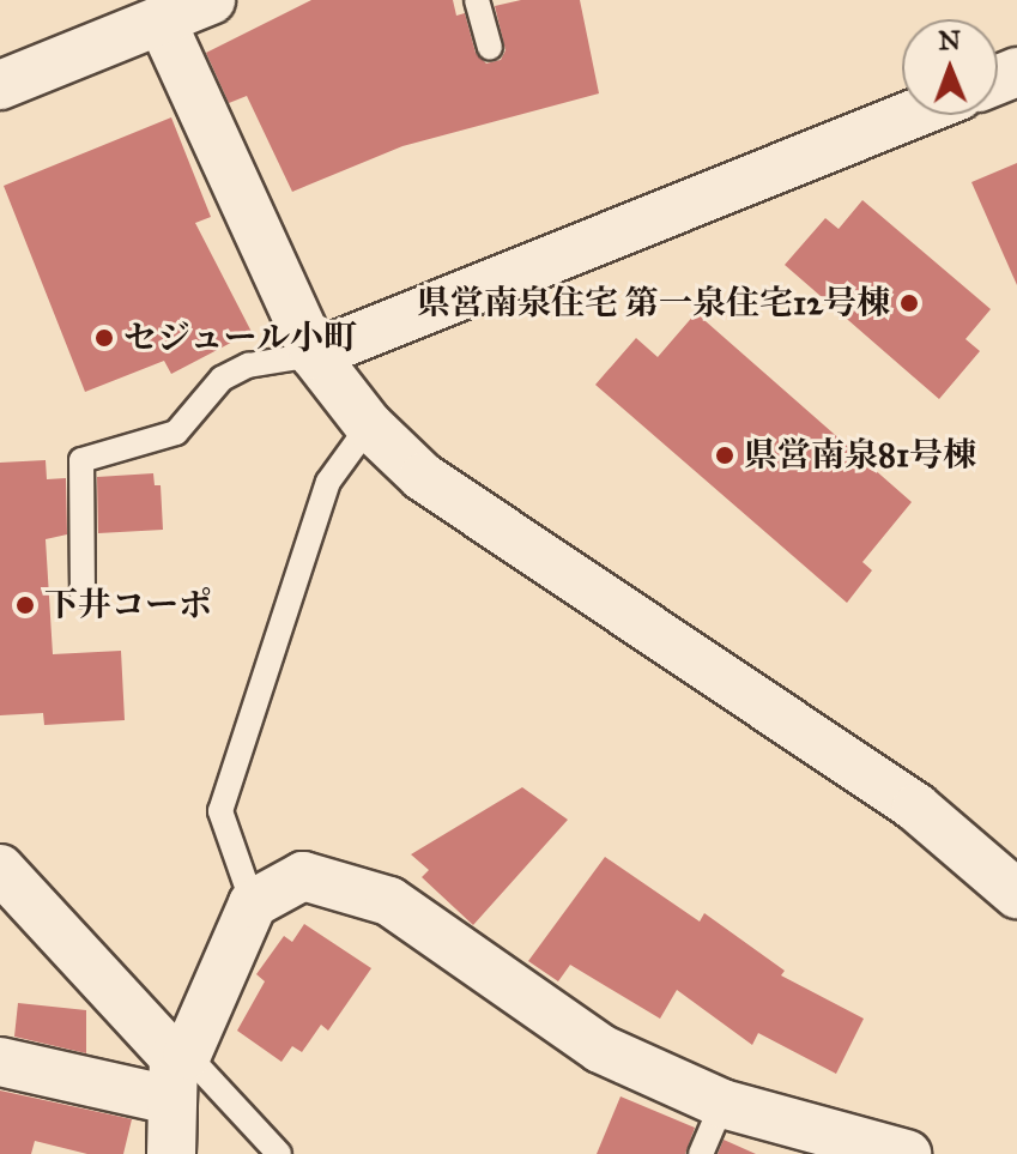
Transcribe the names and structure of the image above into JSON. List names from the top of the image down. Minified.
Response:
{"places":["県営南泉住宅 第一泉住宅12号棟","セジュール小町","県営南泉81号棟","下井コーポ"],"north":"top"}
